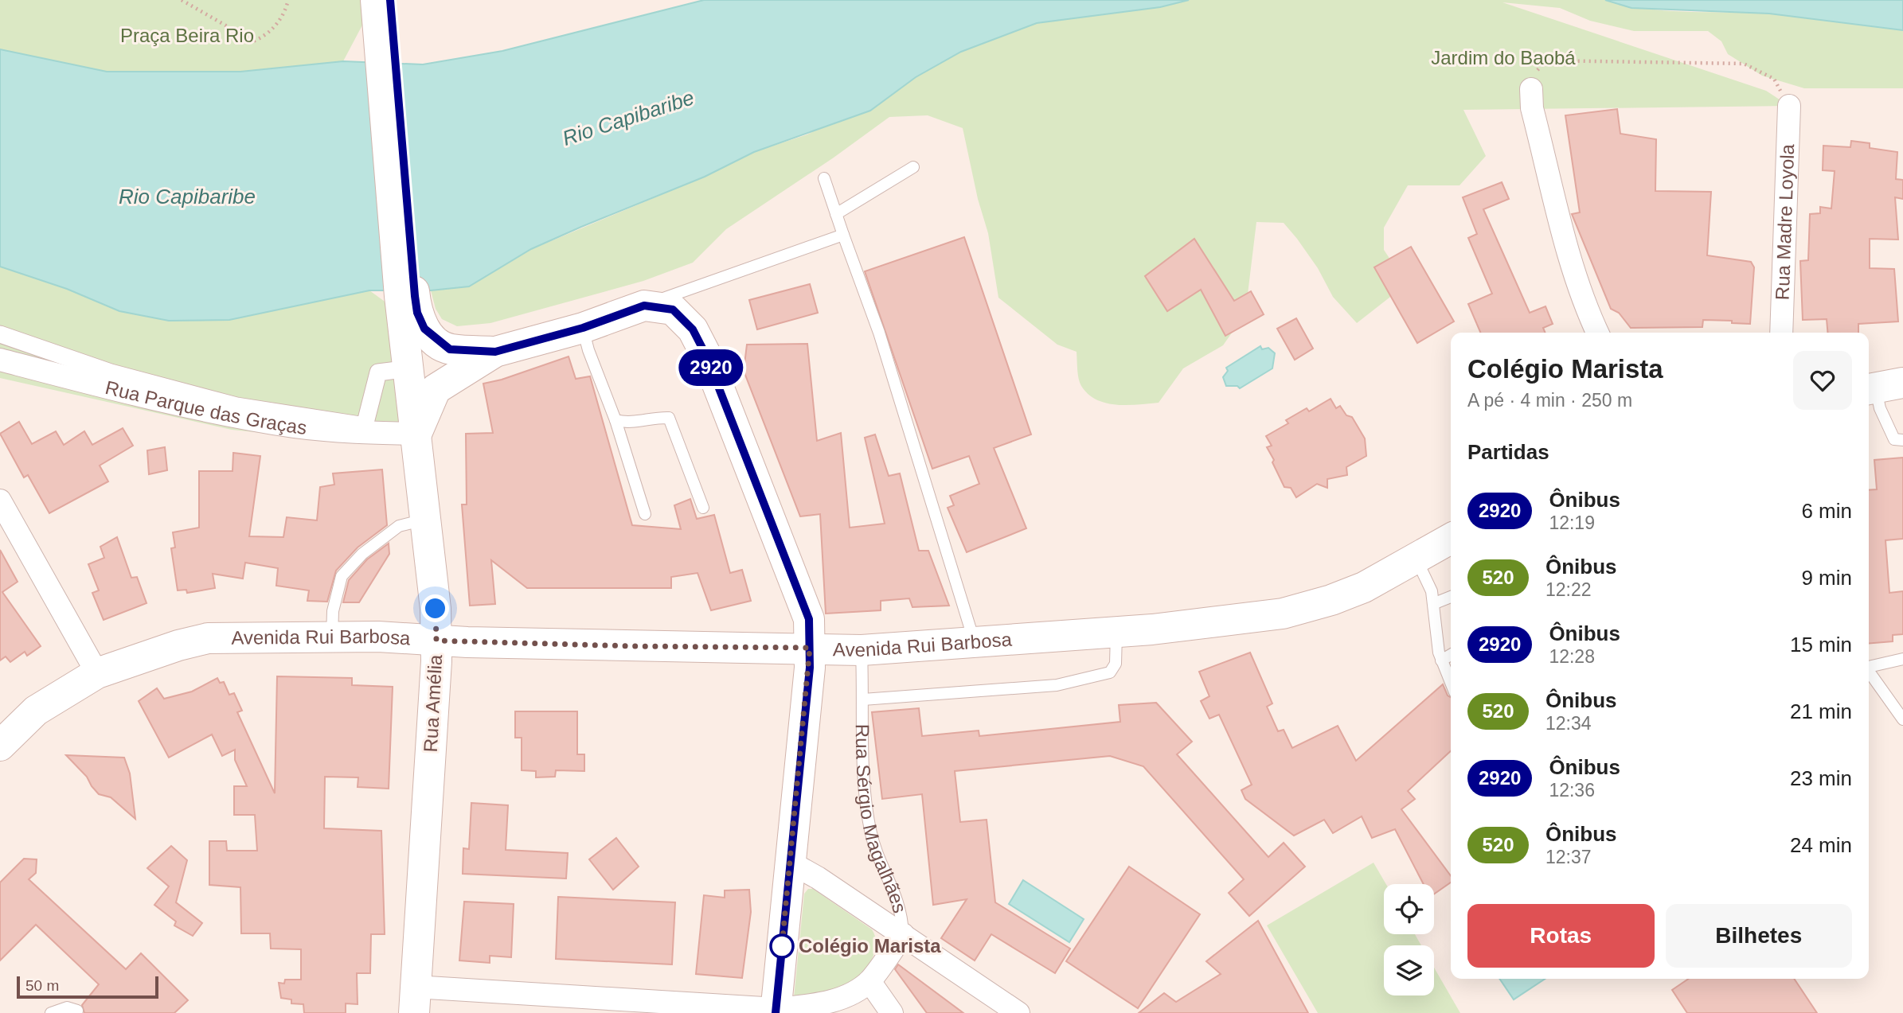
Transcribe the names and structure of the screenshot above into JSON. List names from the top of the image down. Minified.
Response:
{"streets":{"main road":["Avenida Rui Barbosa","Rua Amélia"],"street":["Rua Madre Loyola","Rua Parque das Graças","Rua Sérgio Magalhães"]},"crossings":[["Rua Parque das Graças","Rua Amélia"],["Avenida Rui Barbosa","Rua Amélia"],["Avenida Rui Barbosa","Rua Sérgio Magalhães"],["Rua Amélia","Rua Sérgio Magalhães"]],"water":["Rio Capibaribe"],"parks":["Praça Beira Rio","Jardim do Baobá"],"places":["Colégio Marista"],"lines":["bus line 2920"],"scale_bar":"50 m","page":{"on_map":"2920","heading":[["Colégio Marista","A pé · 4 min · 250 m"],"Partidas"],"list":[{"mark":"2920","name":"Ônibus","note":"12:19","value":"6 min"},{"mark":"520","name":"Ônibus","note":"12:22","value":"9 min"},{"mark":"2920","name":"Ônibus","note":"12:28","value":"15 min"},{"mark":"520","name":"Ônibus","note":"12:34","value":"21 min"},{"mark":"2920","name":"Ônibus","note":"12:36","value":"23 min"},{"mark":"520","name":"Ônibus","note":"12:37","value":"24 min"}],"buttons":["Rotas","Bilhetes"],"scale":"50 m"}}
